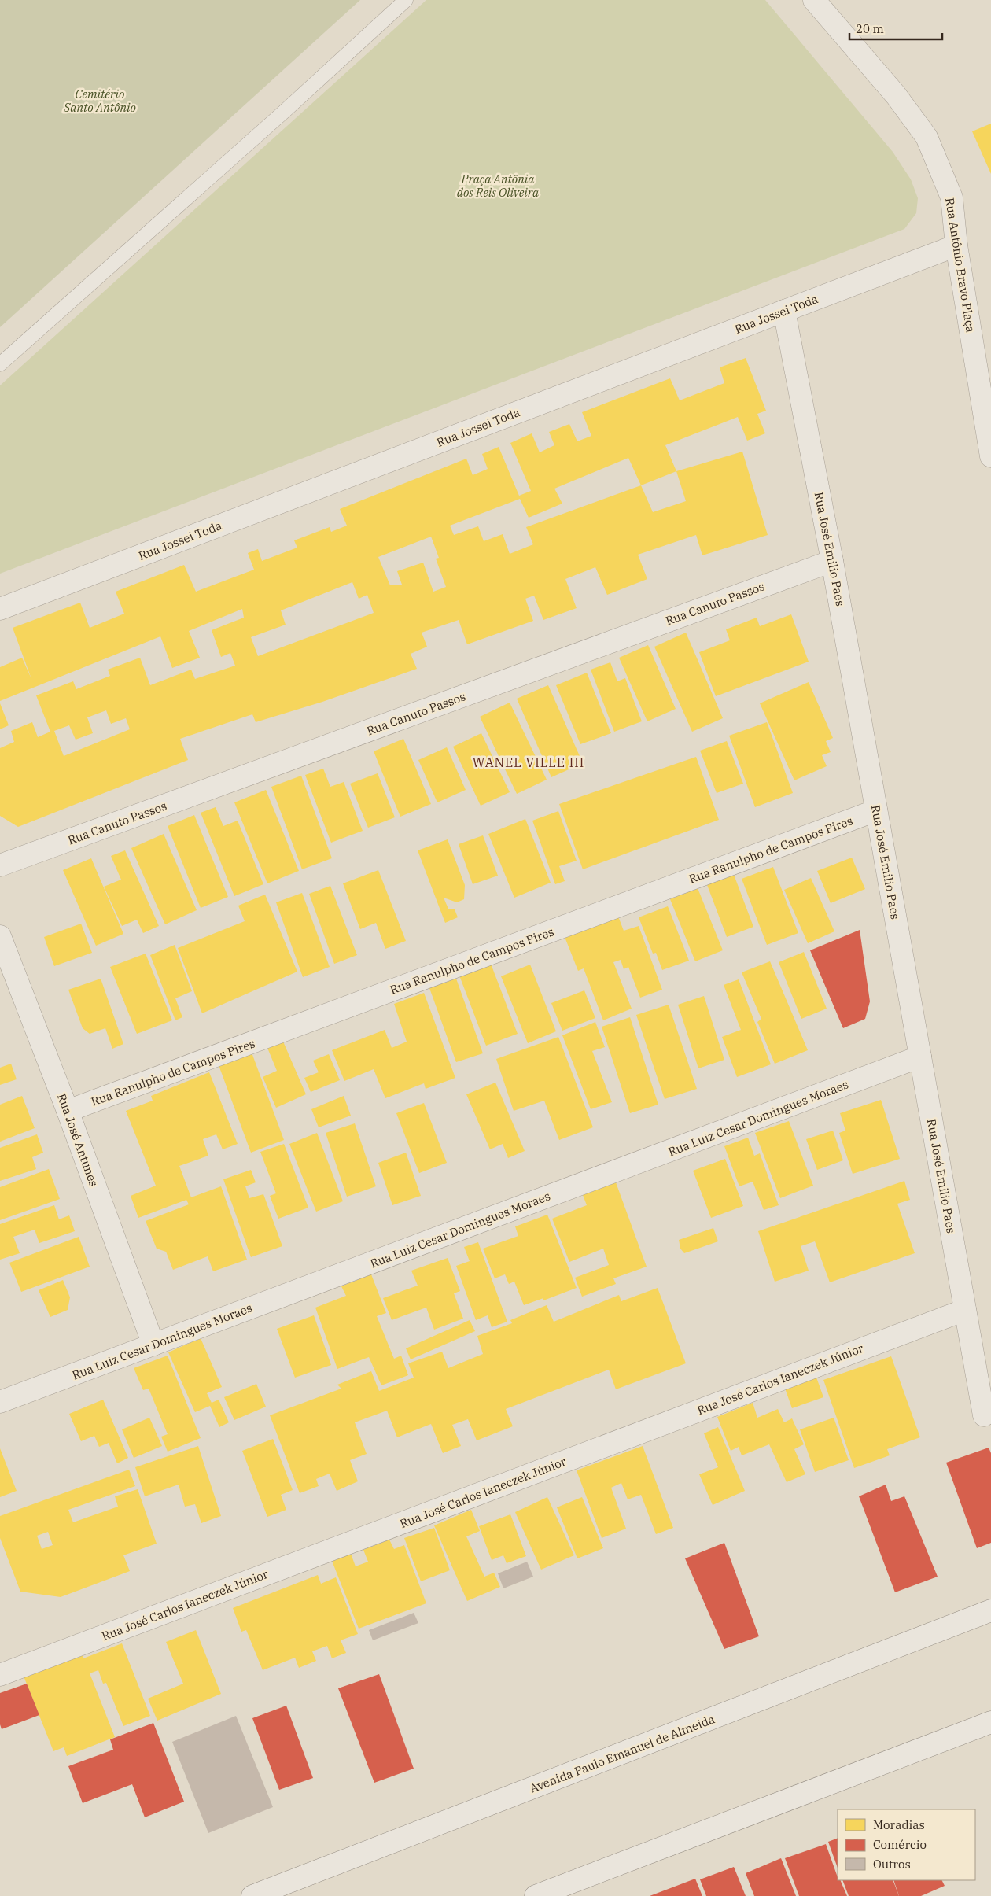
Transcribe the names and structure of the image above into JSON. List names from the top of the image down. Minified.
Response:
{"streets":{"street":["Rua Antônio Bravo Plaça","Rua Jossei Toda","Rua José Emilio Paes","Rua Canuto Passos","Rua Ranulpho de Campos Pires","Rua Luiz Cesar Domingues Moraes","Rua José Antunes","Rua José Carlos Ianeczek Júnior","Avenida Paulo Emanuel de Almeida"]},"crossings":[["Rua Antônio Bravo Plaça","Rua Jossei Toda"],["Rua Jossei Toda","Rua José Emilio Paes"],["Rua José Emilio Paes","Rua Canuto Passos"],["Rua José Emilio Paes","Rua Ranulpho de Campos Pires"],["Rua José Emilio Paes","Rua Luiz Cesar Domingues Moraes"],["Rua José Emilio Paes","Rua José Carlos Ianeczek Júnior"],["Rua Ranulpho de Campos Pires","Rua José Antunes"],["Rua Luiz Cesar Domingues Moraes","Rua José Antunes"]],"districts":["WANEL VILLE III"],"parks":["Cemitério Santo Antônio","Praça Antônia dos Reis Oliveira"],"legend":["Moradias","Comércio","Outros"],"scale_bar":"20 m"}
